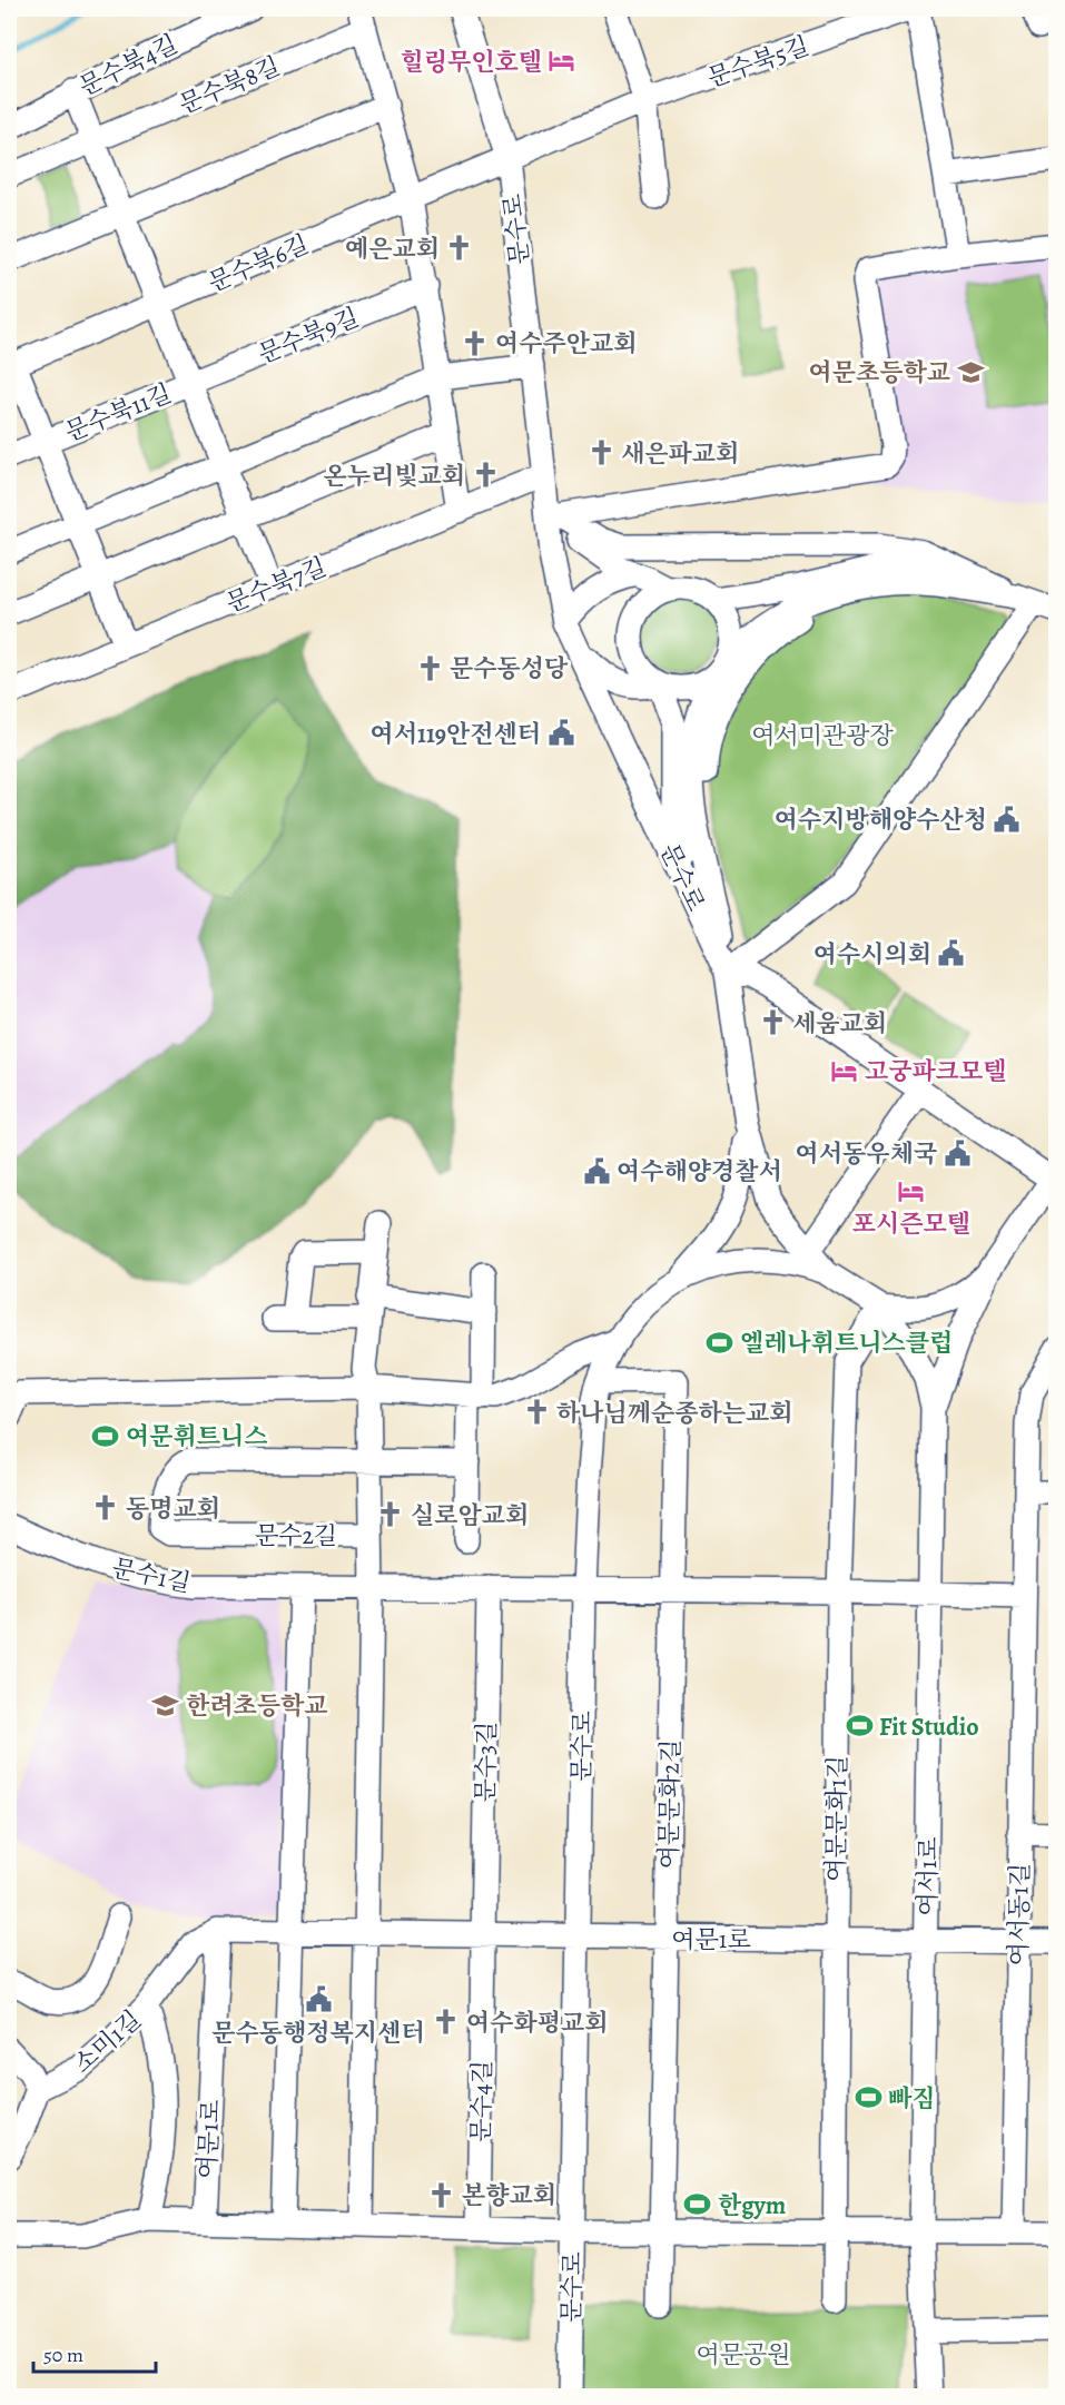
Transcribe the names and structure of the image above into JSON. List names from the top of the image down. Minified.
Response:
{"streets":{"street":["문수북5길","문수북4길","문수북8길","문수로","문수북6길","문수북9길","문수북11길","문수북7길","문수2길","문수1길","문수3길","여문문화2길","여문문화1길","여서1로","여서동1길","여문1로","소미1길","문수4길"]},"crossings":[["문수북5길","문수로"],["문수북5길","문수북6길"],["문수북4길","문수북11길"],["문수북8길","문수북6길"],["문수북8길","문수북11길"],["문수로","문수북6길"],["문수로","문수북7길"],["문수로","문수1길"],["문수로","여문문화2길"],["문수로","여문1로"],["문수북6길","문수북11길"],["문수북9길","문수북11길"],["문수북11길","문수북7길"],["문수2길","문수1길"],["문수1길","문수3길"],["문수1길","여문문화2길"],["문수1길","여문문화1길"],["문수1길","여서1로"],["문수3길","여문1로"],["문수3길","문수4길"],["여문문화2길","여문1로"],["여문문화1길","여서1로"],["여문문화1길","여문1로"],["여서1로","여문1로"],["여서동1길","여문1로"],["여문1로","소미1길"],["여문1로","문수4길"]],"parks":["여서미관광장","여문공원"],"places":{"hotel":["힐링무인호텔","고궁파크모텔","포시즌모텔"],"church":["예은교회","여수주안교회","새은파교회","온누리빛교회","문수동성당","세움교회","하나님께순종하는교회","동명교회","실로암교회","여수화평교회","본향교회"],"school or university":["여문초등학교","한려초등학교"],"public building":["여서119안전센터","여수지방해양수산청","여수시의회","여서동우체국","여수해양경찰서","문수동행정복지센터"],"sports":["엘레나휘트니스클럽","여문휘트니스","Fit Studio","빠짐","한gym"]},"scale_bar":"50 m"}
